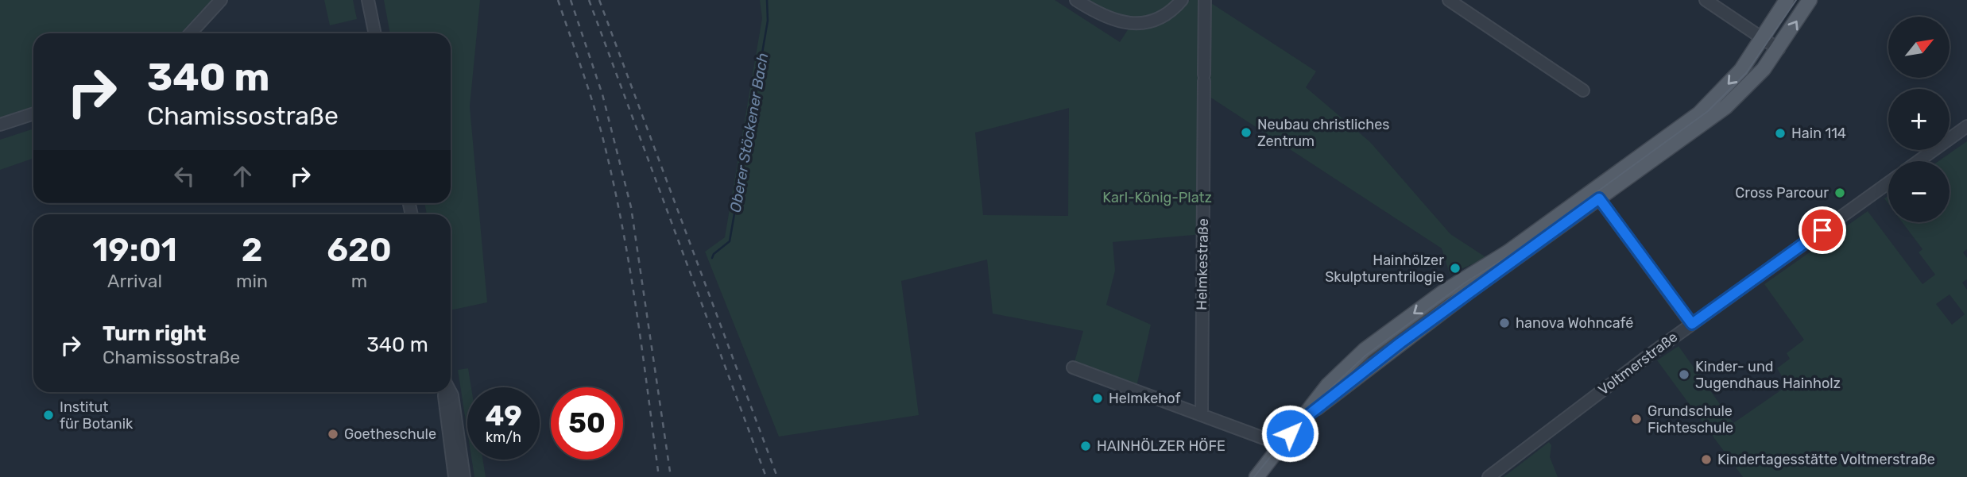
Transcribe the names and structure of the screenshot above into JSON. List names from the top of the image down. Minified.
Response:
{"streets":{"street":["Helmkestraße","Voltmerstraße"]},"water":["Oberer Stöckener Bach"],"parks":["Karl-König-Platz"],"places":["Neubau christliches Zentrum","Hain 114","Cross Parcour","Hainhölzer Skulpturentrilogie","hanova Wohncafé","Kinder- und Jugendhaus Hainholz","Helmkehof","Institut für Botanik","Grundschule Fichteschule","Goetheschule","HAINHÖLZER HÖFE","Kindertagesstätte Voltmerstraße"],"north":"top right","page":{"map_buttons":["+","−"],"turn":["340 m","Chamissostraße"],"eta":["19:01","Arrival","2","min","620","m"],"list":[{"name":"Turn right","note":"Chamissostraße","value":"340 m"}],"speed":"49 km/h","limit":"50"}}
